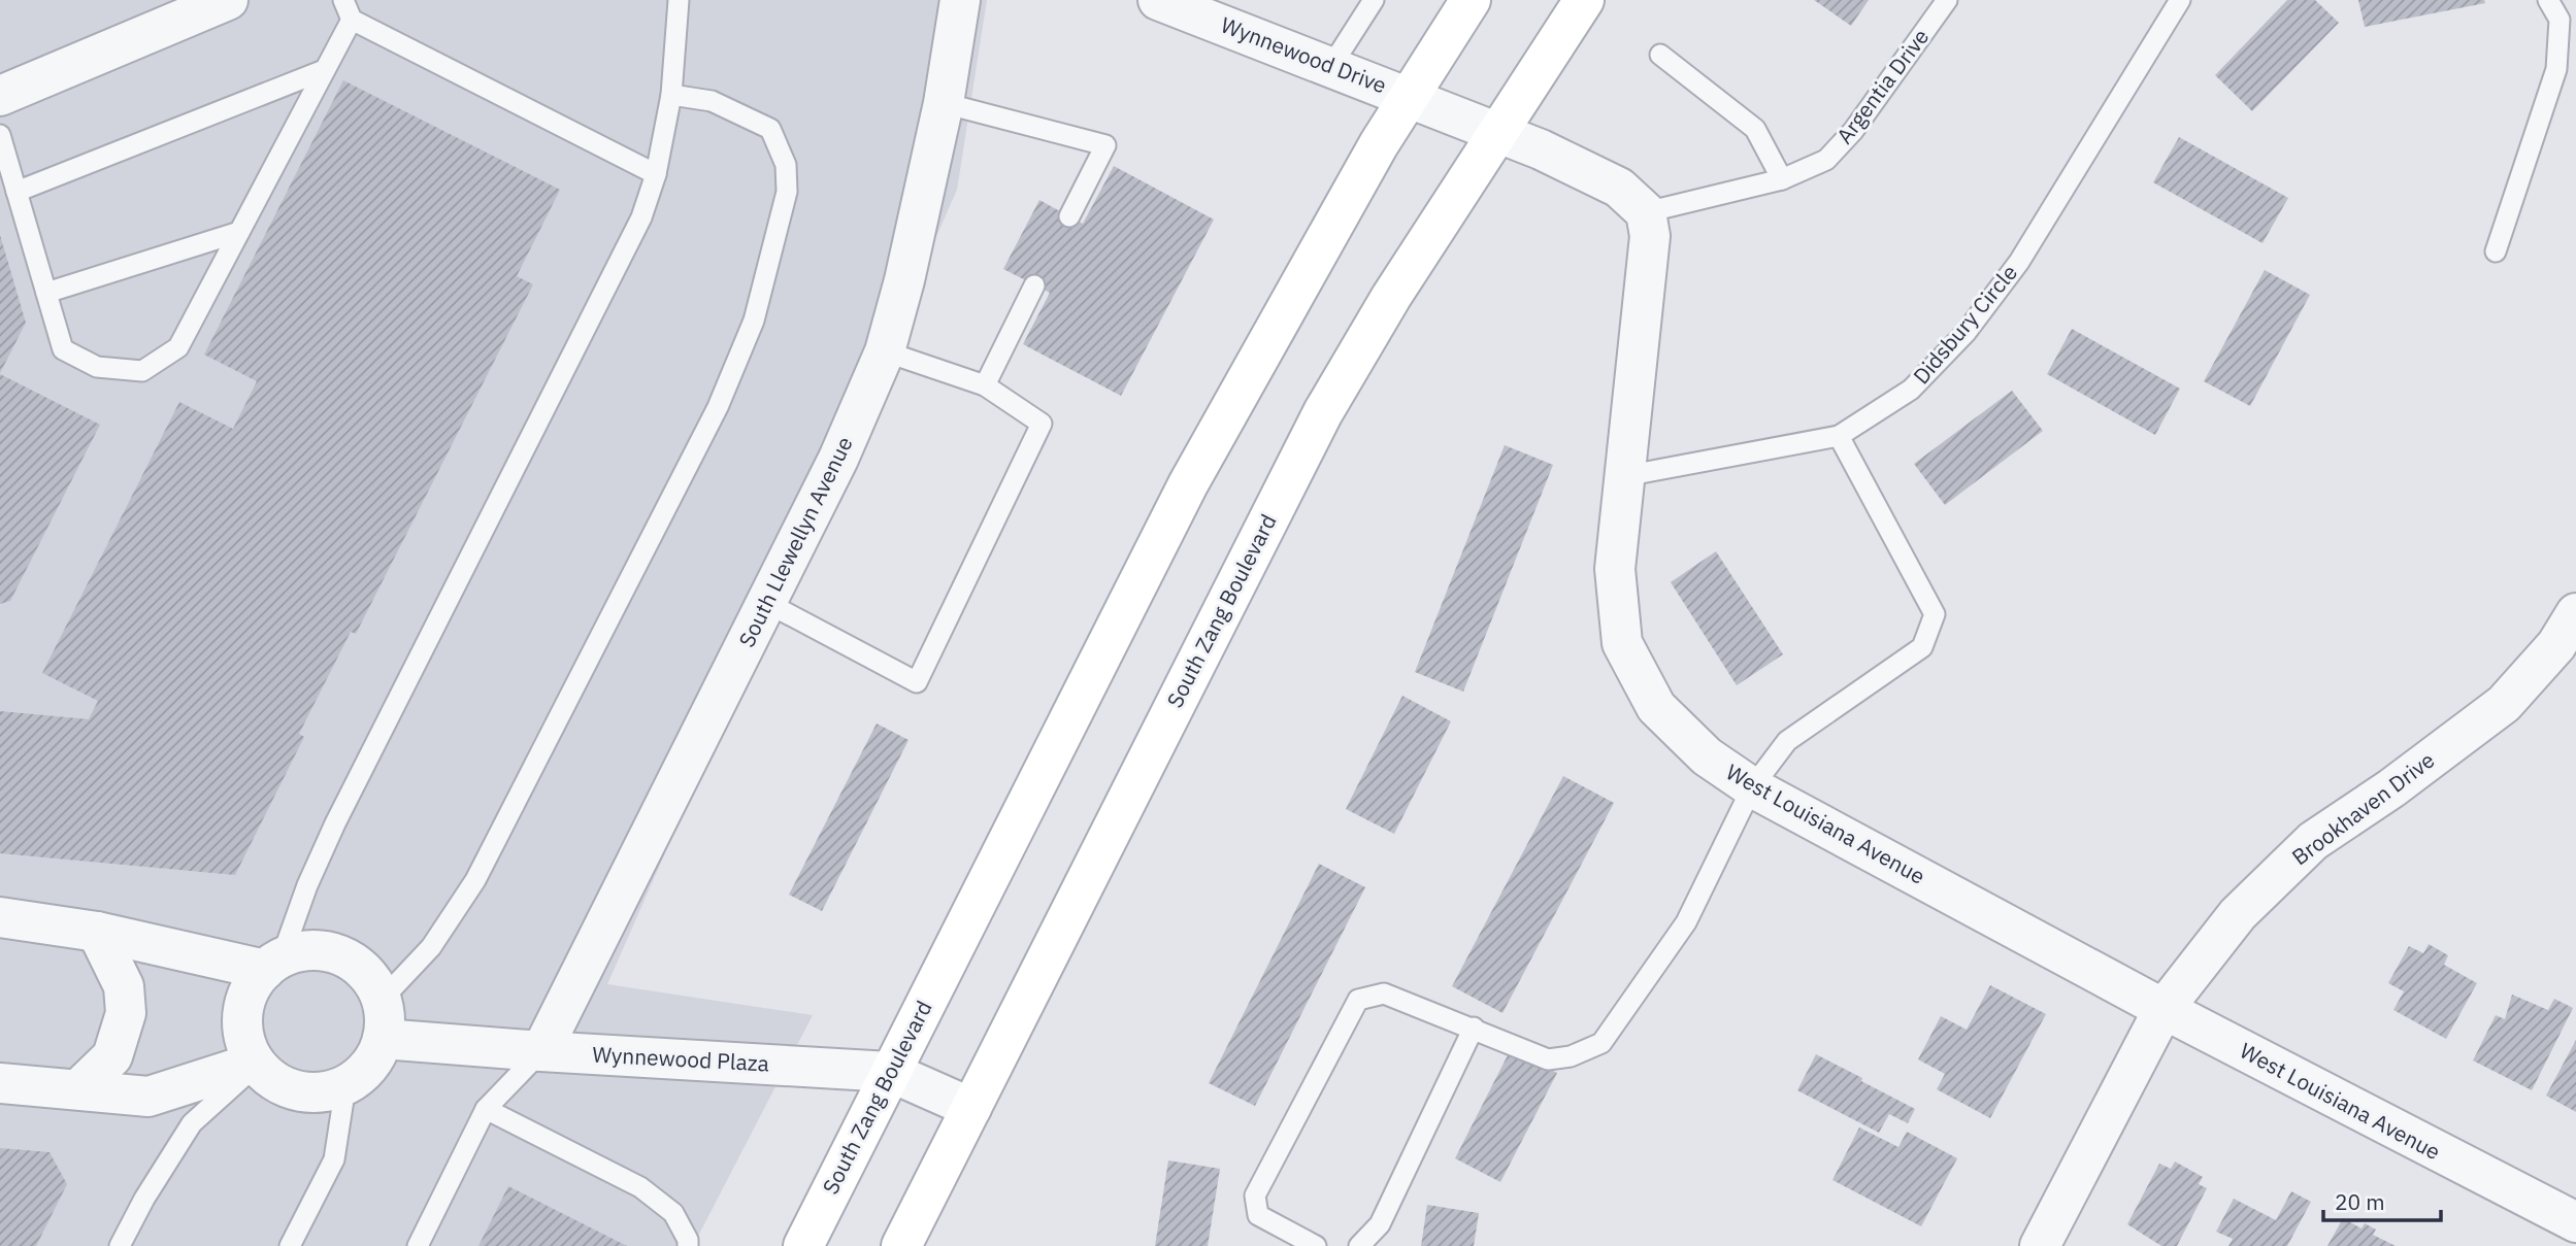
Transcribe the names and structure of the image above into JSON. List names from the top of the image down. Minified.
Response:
{"streets":{"main road":["South Zang Boulevard"],"street":["Wynnewood Drive","South Llewellyn Avenue","Brookhaven Drive","West Louisiana Avenue","Wynnewood Plaza"],"lane":["Argentia Drive","Didsbury Circle"]},"crossings":[["Wynnewood Drive","South Zang Boulevard"],["Argentia Drive","West Louisiana Avenue"],["Didsbury Circle","West Louisiana Avenue"],["South Llewellyn Avenue","Wynnewood Plaza"],["South Zang Boulevard","Wynnewood Plaza"],["Brookhaven Drive","West Louisiana Avenue"]],"scale_bar":"20 m"}
